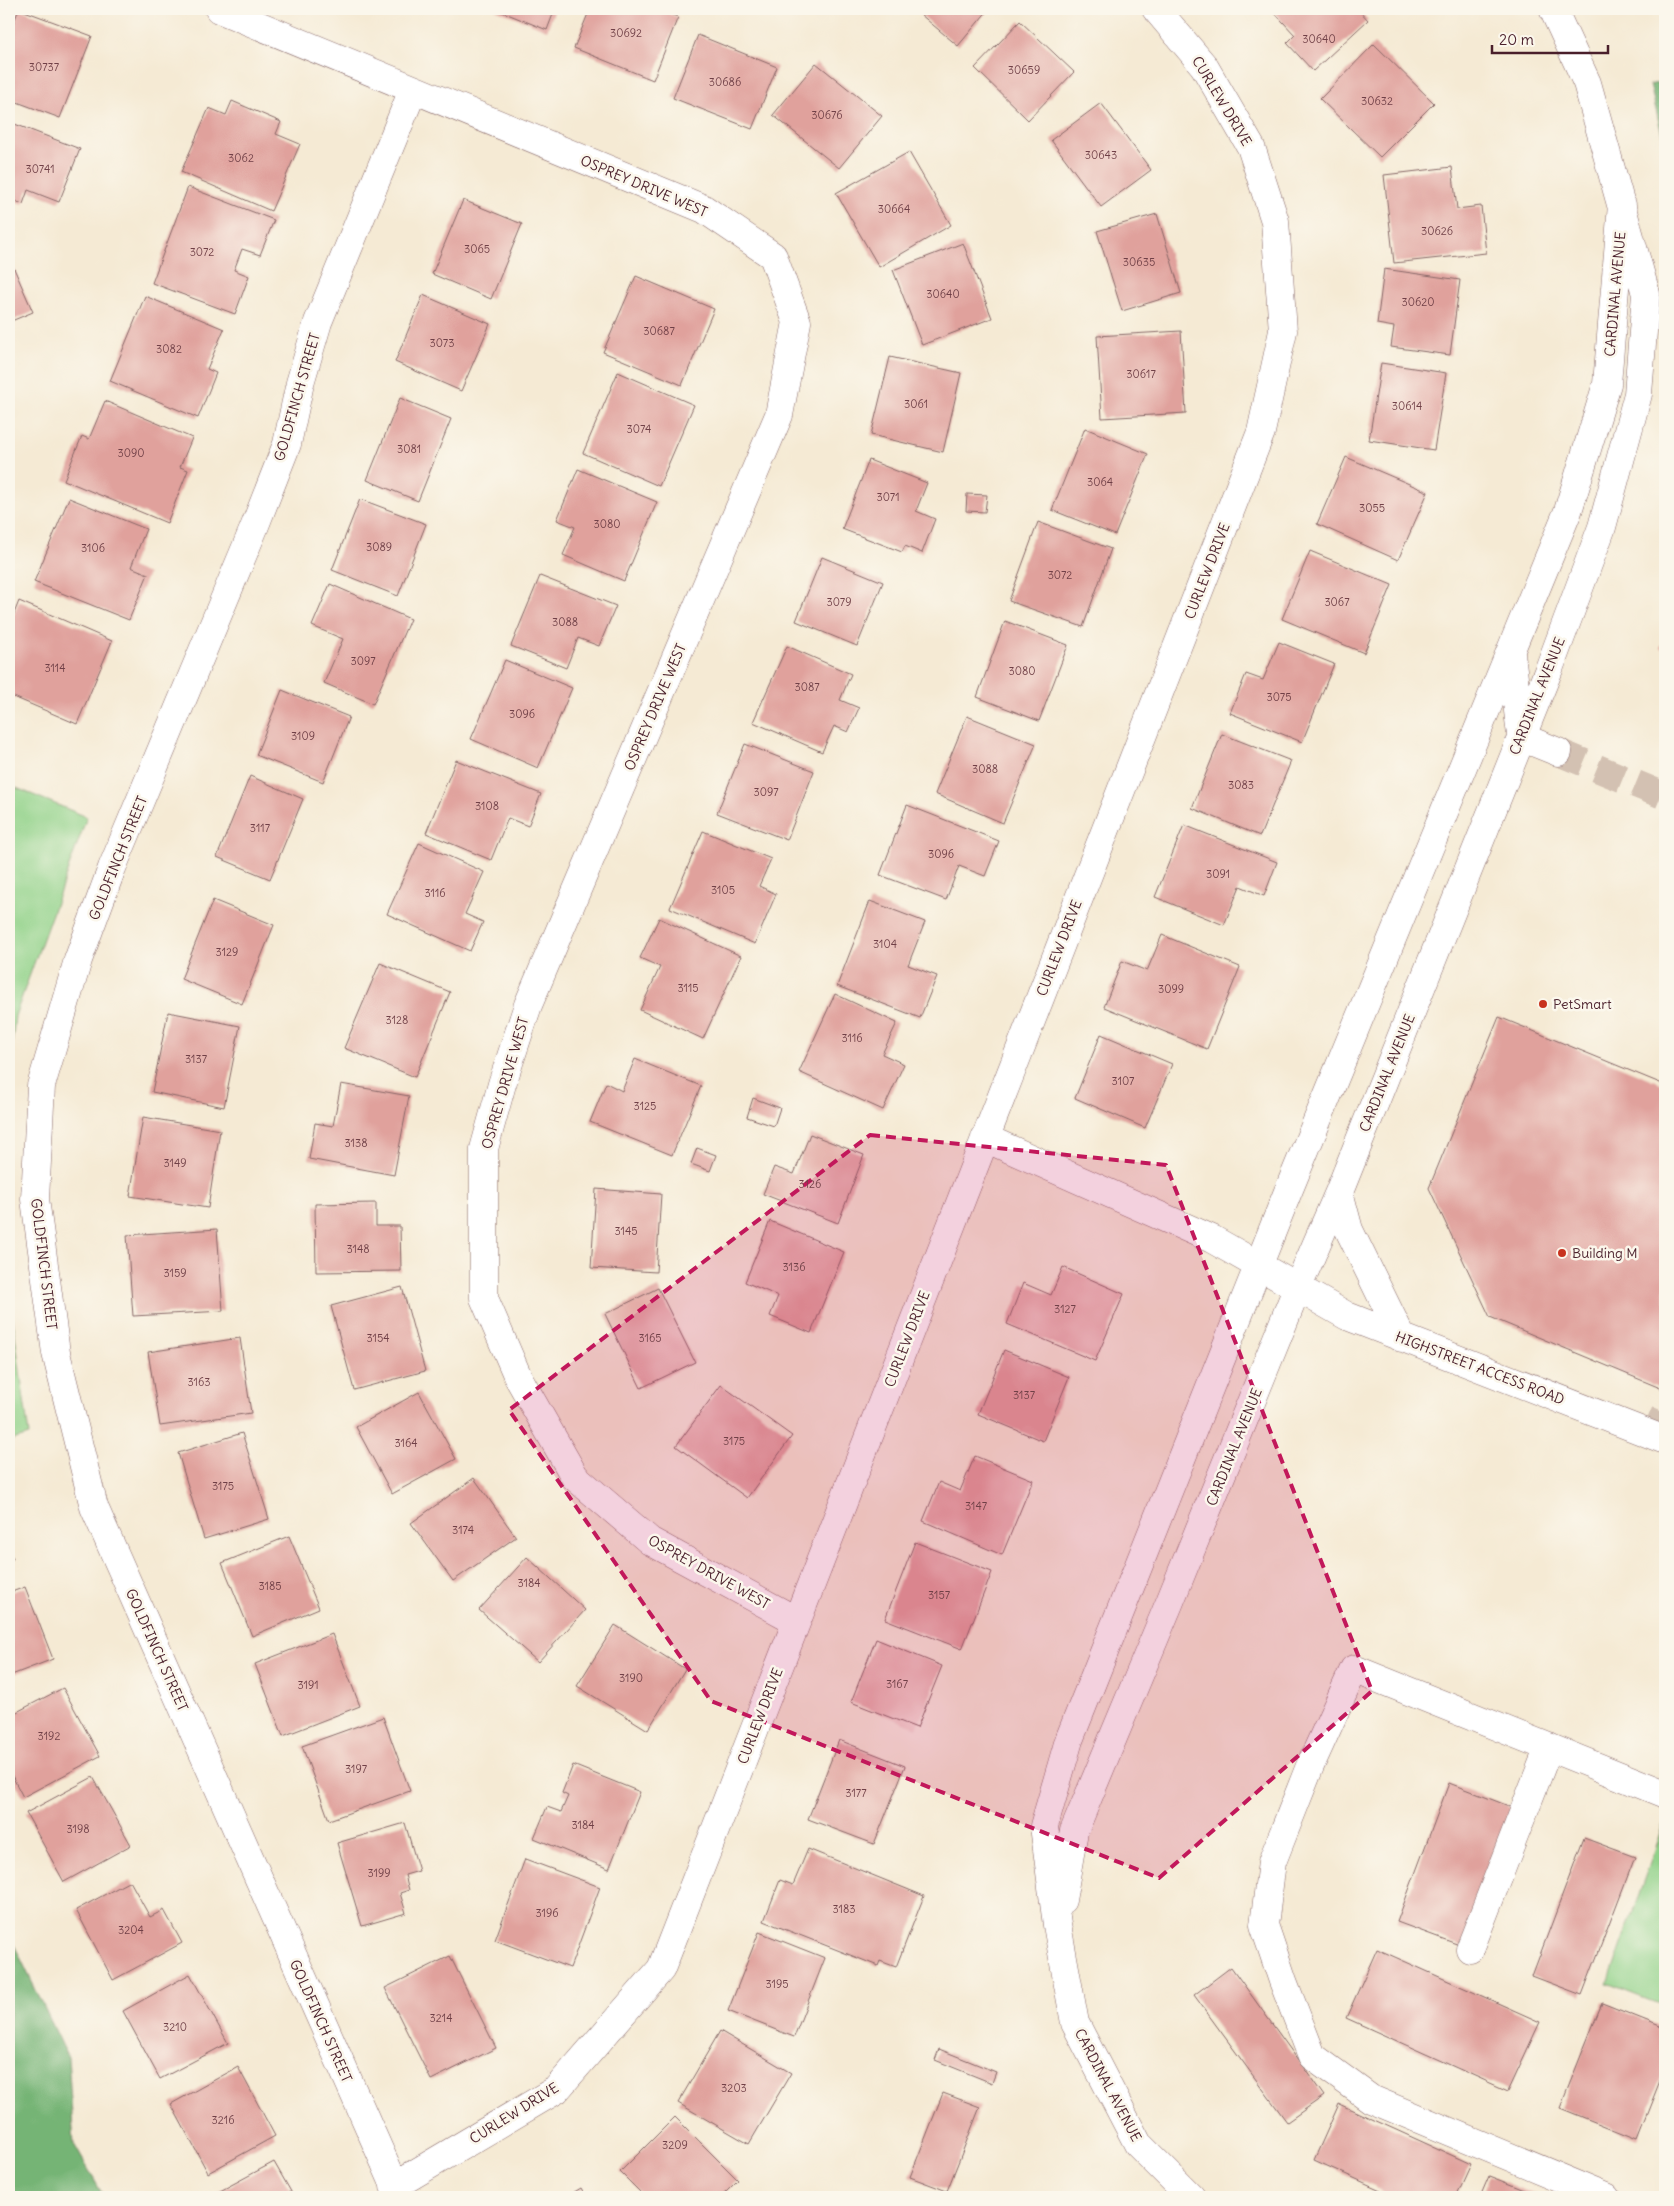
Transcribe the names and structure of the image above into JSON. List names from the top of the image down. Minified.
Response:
{"streets":{"street":["CURLEW DRIVE","OSPREY DRIVE WEST","CARDINAL AVENUE","GOLDFINCH STREET","HIGHSTREET ACCESS ROAD"]},"crossings":[["CURLEW DRIVE","OSPREY DRIVE WEST"],["CURLEW DRIVE","GOLDFINCH STREET"],["OSPREY DRIVE WEST","GOLDFINCH STREET"],["CARDINAL AVENUE","HIGHSTREET ACCESS ROAD"]],"places":["PetSmart","Building M"],"house_numbers":["30692","30640","30737","30659","30686","30632","30676","30643","3062","30741","30664","30626","3065","3072","30635","30640","30620","30687","3073","3082","30617","3061","30614","3074","3081","3090","3064","3071","3055","3080","3089","3106","3072","3079","3067","3088","3097","3114","3080","3087","3075","3096","3109","3088","3083","3097","3108","3117","3096","3091","3105","3116","3104","3129","3115","3099","3128","3116","3137","3107","3125","3138","3149","3126","3145","3148","3136","3159","3127","3154","3165","3163","3137","3175","3164","3175","3147","3174","3184","3185","3157","3190","3167","3191","3192","3197","3177","3184","3198","3199","3183","3196","3204","3195","3214","3210","3203","3216","3209"],"scale_bar":"20 m"}
